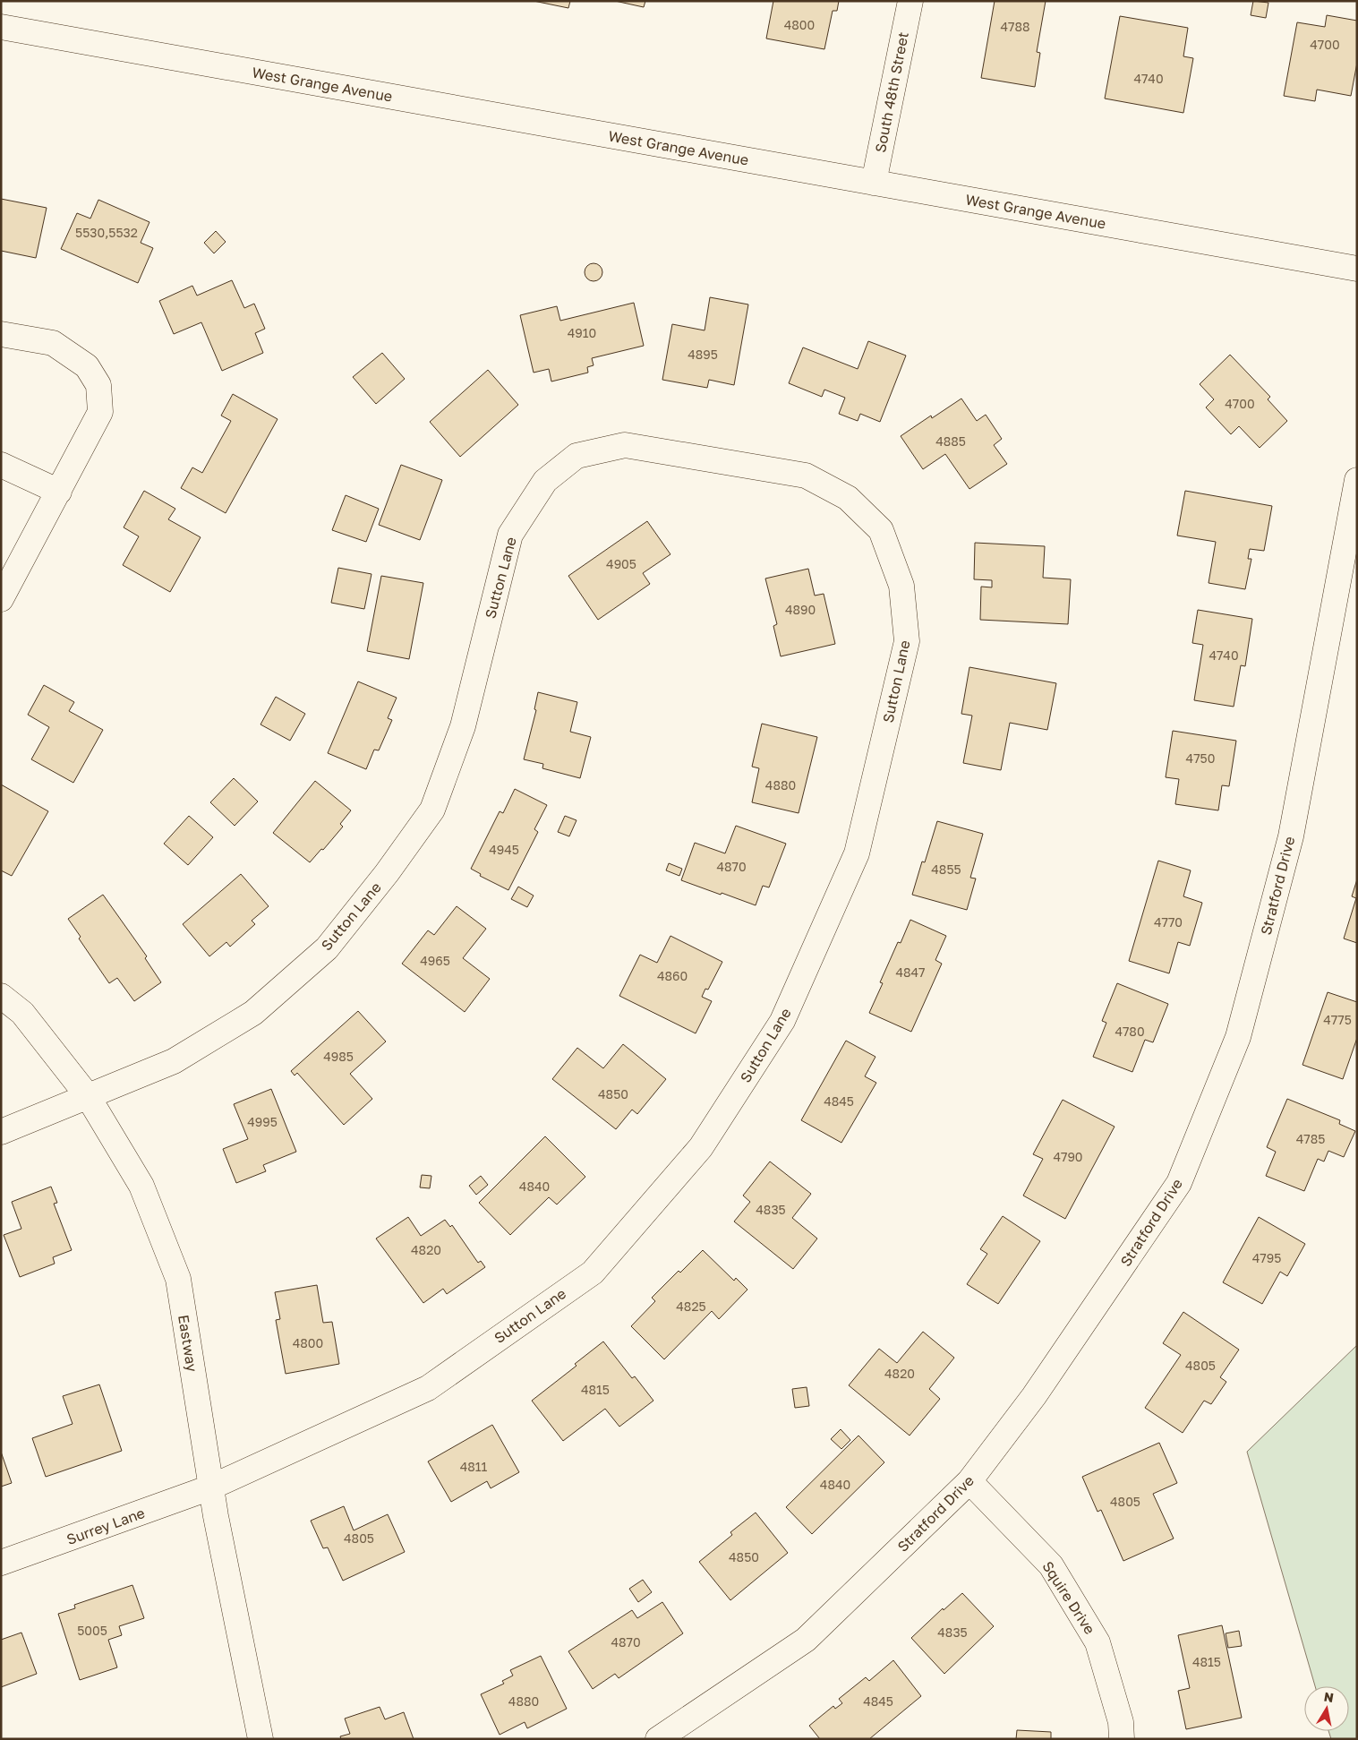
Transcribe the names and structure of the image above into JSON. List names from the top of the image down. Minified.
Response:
{"streets":{"street":["West Grange Avenue","South 48th Street","Sutton Lane","Stratford Drive","Eastway","Surrey Lane","Squire Drive"]},"crossings":[["West Grange Avenue","South 48th Street"],["Sutton Lane","Eastway"],["Sutton Lane","Surrey Lane"],["Stratford Drive","Squire Drive"],["Eastway","Surrey Lane"]],"house_numbers":["4800","4788","4700","4740","5530,5532","4910","4895","4700","4885","4905","4890","4740","4750","4880","4945","4870","4855","4770","4965","4847","4860","4775","4780","4985","4850","4845","4995","4785","4790","4840","4835","4820","4795","4825","4800","4805","4820","4815","4811","4840","4805","4805","4850","5005","4835","4870","4815","4880","4845"],"north":"top"}
